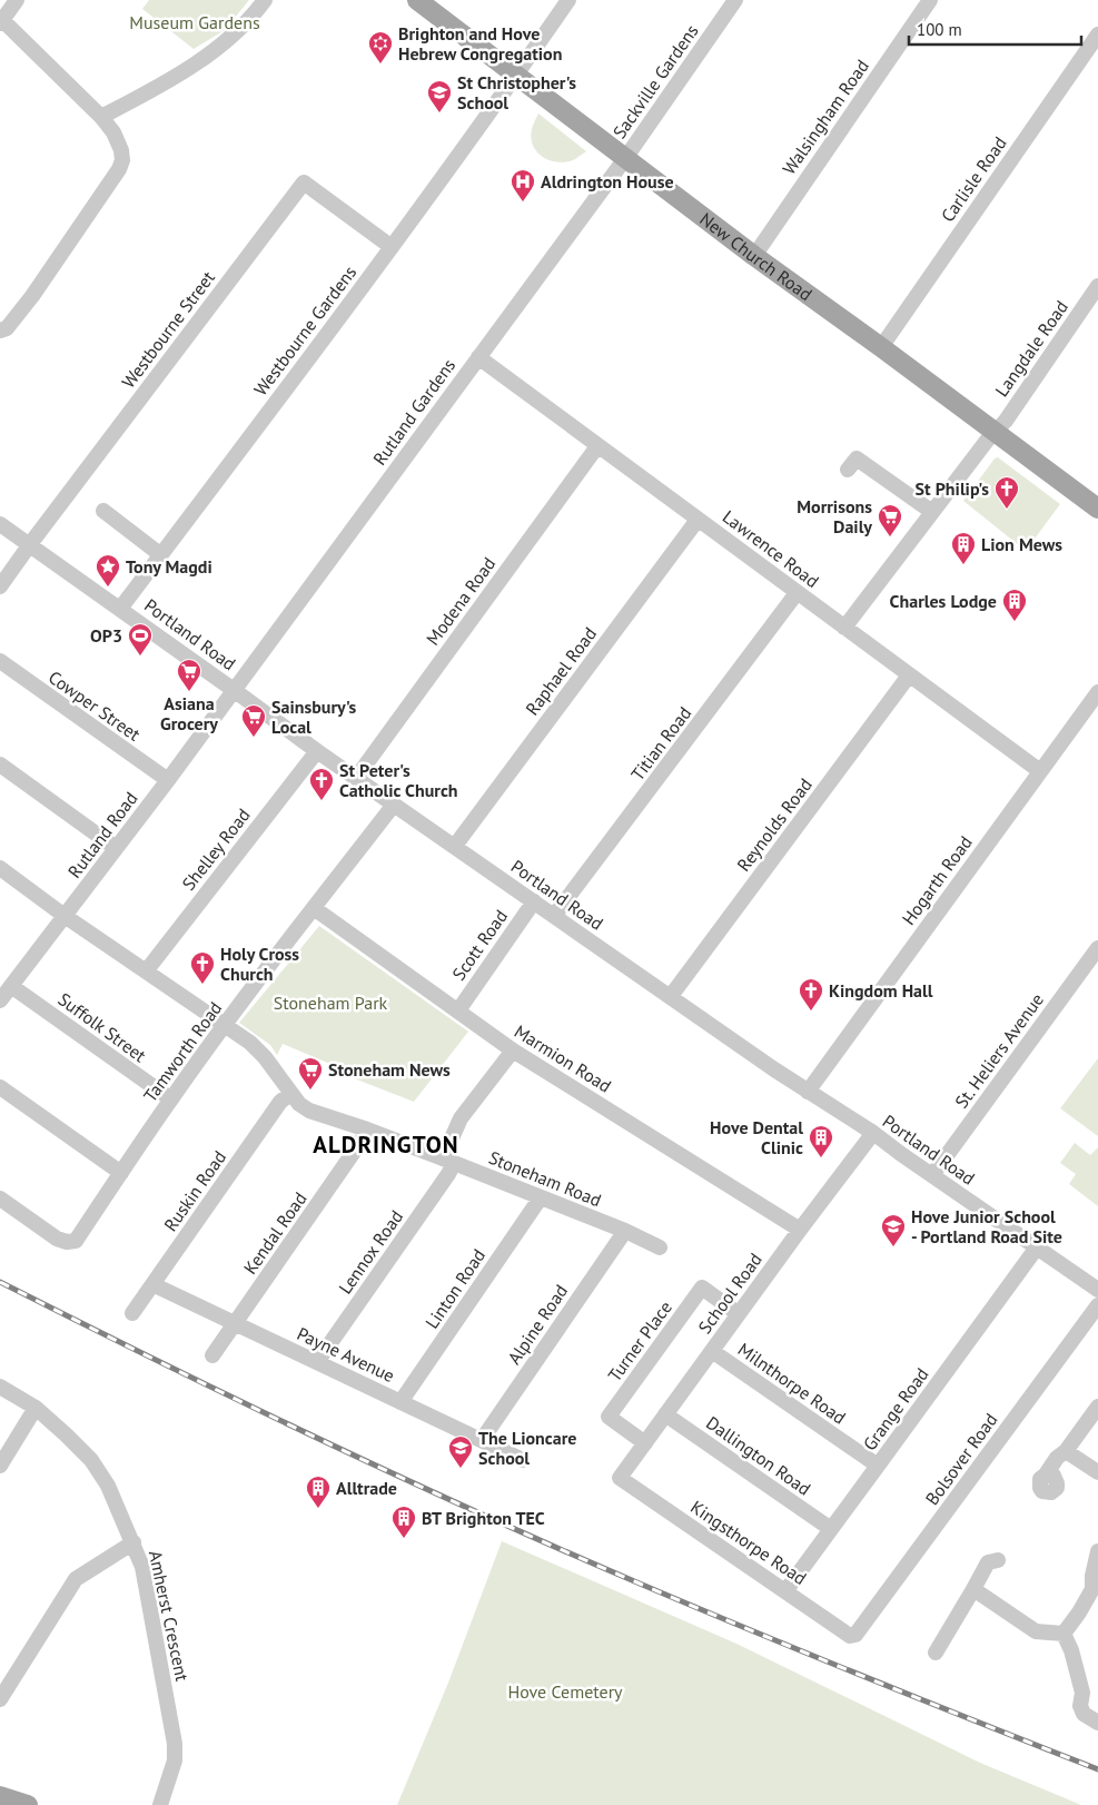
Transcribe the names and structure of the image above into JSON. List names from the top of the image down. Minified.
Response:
{"streets":{"main road":["New Church Road"],"street":["Sackville Gardens","Walsingham Road","Carlisle Road","Westbourne Street","Westbourne Gardens","Langdale Road","Rutland Gardens","Lawrence Road","Modena Road","Portland Road","Raphael Road","Cowper Street","Titian Road","Reynolds Road","Rutland Road","Shelley Road","Hogarth Road","Scott Road","Suffolk Street","St. Heliers Avenue","Tamworth Road","Marmion Road","Stoneham Road","Ruskin Road","Kendal Road","Lennox Road","Linton Road","School Road","Alpine Road","Turner Place","Payne Avenue","Milnthorpe Road","Grange Road","Dallington Road","Bolsover Road","Kingsthorpe Road","Amherst Crescent"]},"crossings":[["Sackville Gardens","New Church Road"],["Sackville Gardens","Rutland Gardens"],["Walsingham Road","New Church Road"],["Carlisle Road","New Church Road"],["New Church Road","Westbourne Gardens"],["New Church Road","Langdale Road"],["New Church Road","Rutland Gardens"],["Westbourne Street","Westbourne Gardens"],["Westbourne Street","Portland Road"],["Westbourne Gardens","Portland Road"],["Langdale Road","Lawrence Road"],["Rutland Gardens","Lawrence Road"],["Rutland Gardens","Portland Road"],["Rutland Gardens","Rutland Road"],["Lawrence Road","Modena Road"],["Lawrence Road","Raphael Road"],["Lawrence Road","Titian Road"],["Lawrence Road","Reynolds Road"],["Lawrence Road","Hogarth Road"],["Modena Road","Portland Road"],["Portland Road","Raphael Road"],["Portland Road","Titian Road"],["Portland Road","Reynolds Road"],["Portland Road","Rutland Road"],["Portland Road","Shelley Road"],["Portland Road","Hogarth Road"],["Portland Road","Scott Road"],["Portland Road","St. Heliers Avenue"],["Portland Road","Tamworth Road"],["Portland Road","School Road"],["Portland Road","Grange Road"],["Cowper Street","Rutland Road"],["Rutland Road","Suffolk Street"],["Rutland Road","Stoneham Road"],["Shelley Road","Stoneham Road"],["Scott Road","Marmion Road"],["Suffolk Street","Tamworth Road"],["Tamworth Road","Marmion Road"],["Tamworth Road","Stoneham Road"],["Marmion Road","Lennox Road"],["Marmion Road","School Road"],["Stoneham Road","Ruskin Road"],["Stoneham Road","Kendal Road"],["Stoneham Road","Lennox Road"],["Stoneham Road","Linton Road"],["Stoneham Road","Alpine Road"],["Ruskin Road","Payne Avenue"],["Kendal Road","Payne Avenue"],["Lennox Road","Payne Avenue"],["Linton Road","Payne Avenue"],["School Road","Turner Place"],["School Road","Milnthorpe Road"],["School Road","Dallington Road"],["School Road","Kingsthorpe Road"],["Alpine Road","Payne Avenue"],["Milnthorpe Road","Grange Road"],["Grange Road","Dallington Road"],["Grange Road","Kingsthorpe Road"],["Bolsover Road","Kingsthorpe Road"]],"districts":["ALDRINGTON"],"parks":["Museum Gardens","Stoneham Park","Hove Cemetery"],"places":{"synagogue":["Brighton and Hove Hebrew Congregation"],"school or university":["St Christopher's School","Hove Junior School - Portland Road Site","The Lioncare School"],"hospital":["Aldrington House"],"church":["St Philip's","St Peter's Catholic Church","Holy Cross Church","Kingdom Hall"],"supermarket":["Morrisons Daily","Asiana Grocery","Sainsbury's Local","Stoneham News"],"building":["Lion Mews","Charles Lodge","Hove Dental Clinic","Alltrade","BT Brighton TEC"],"place":["Tony Magdi"],"sports":["OP3"]},"scale_bar":"100 m"}
